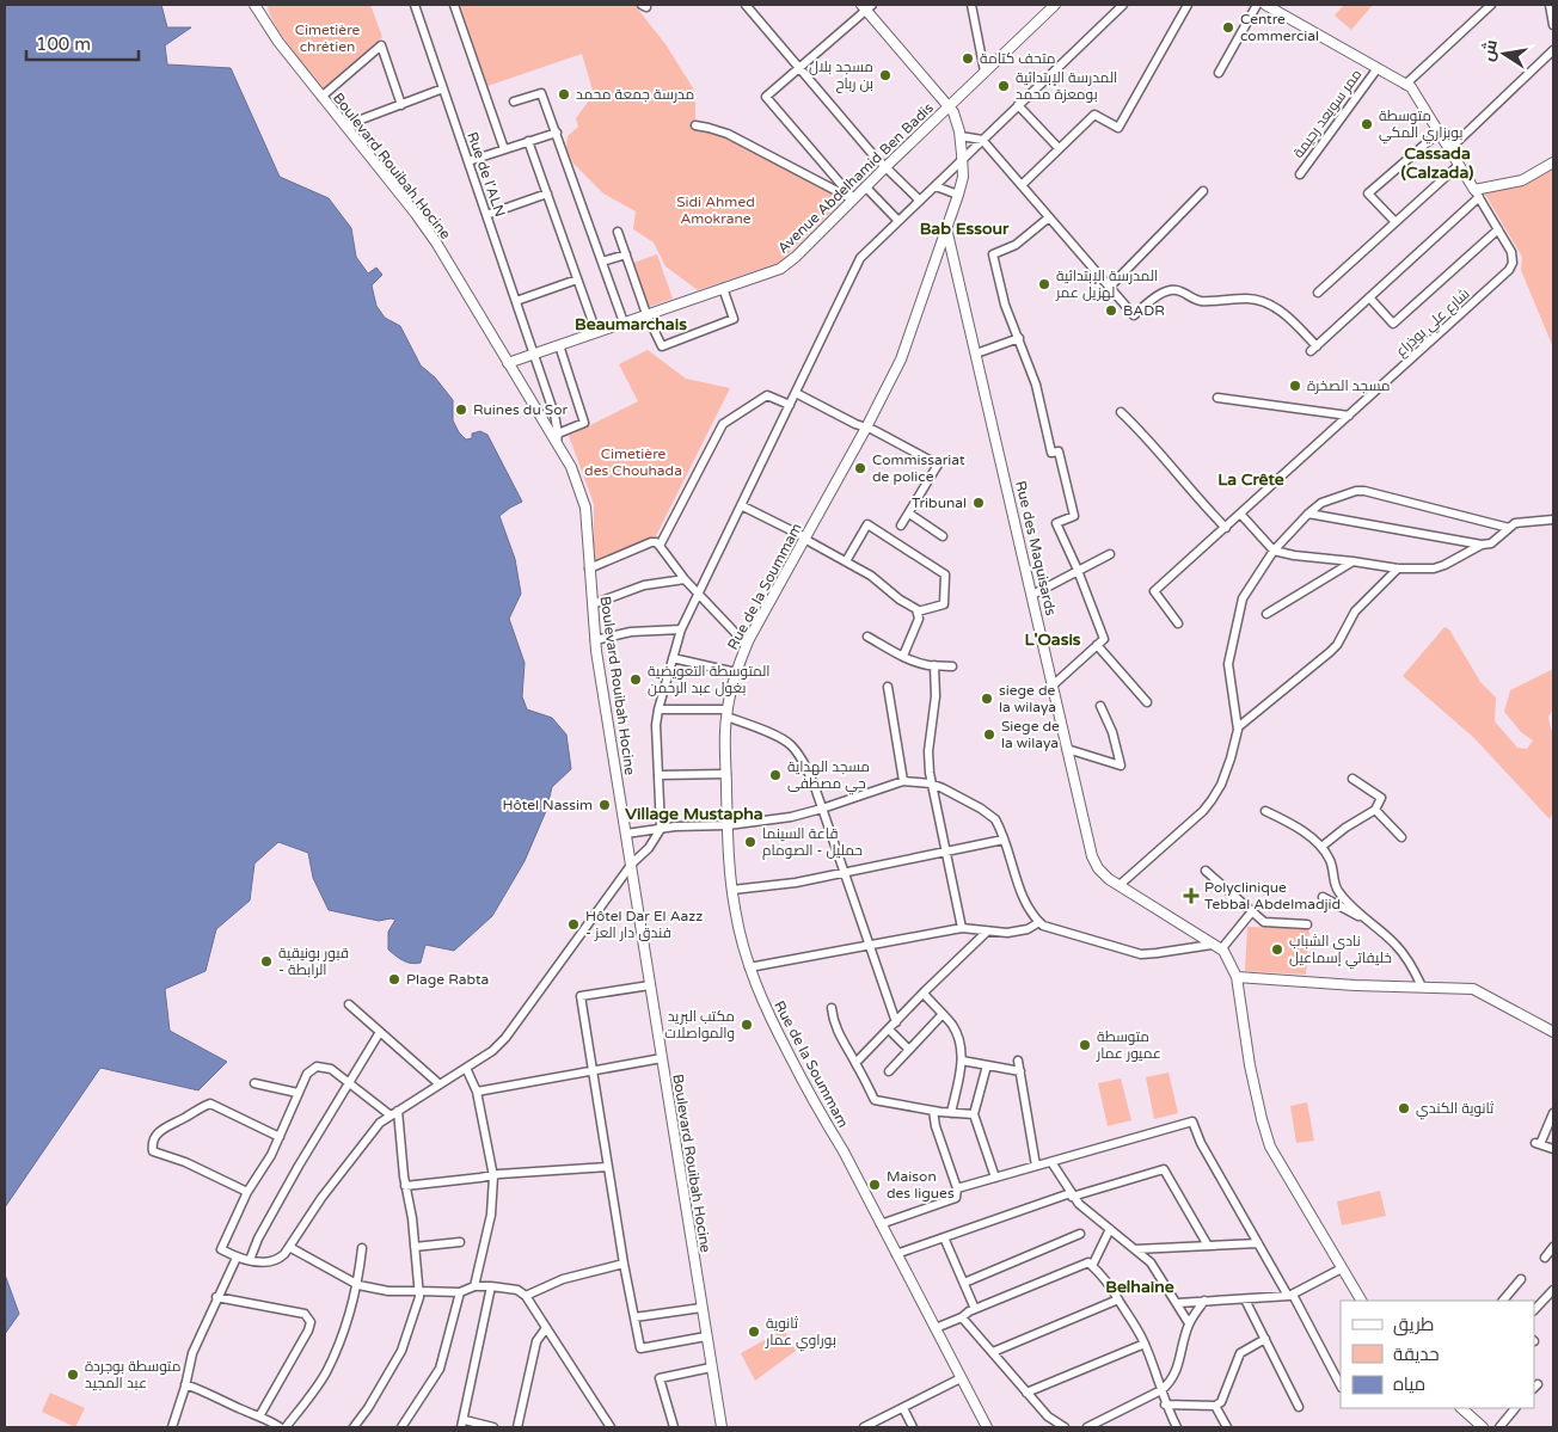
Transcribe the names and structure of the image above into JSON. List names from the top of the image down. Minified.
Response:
{"streets":{"main road":["Boulevard Rouibah Hocine","Avenue Abdelhamid Ben Badis","Rue des Maquisards","Rue de la Soummam"],"street":["ممر سويعد رحيمة","Rue de l'ALN","شارع علي بوذراع"]},"crossings":[["Boulevard Rouibah Hocine","Rue de l'ALN"],["Boulevard Rouibah Hocine","Avenue Abdelhamid Ben Badis"],["Rue de l'ALN","Avenue Abdelhamid Ben Badis"],["Avenue Abdelhamid Ben Badis","Rue de la Soummam"],["Rue des Maquisards","Rue de la Soummam"]],"districts":["Cassada (Calzada)","Bab Essour","Beaumarchais","La Crête","L'Oasis","Village Mustapha","Belhaine"],"parks":["Cimetière chrétien","Sidi Ahmed Amokrane","Cimetière des Chouhada"],"places":{"other":["Centre commercial","متحف كتامة","مسجد بلال بن رباح","المدرسة الإبتدائية بومعزة محمد","مدرسة جمعة محمد","متوسطة بوبزاري المكي","المدرسة الإبتدائية لهزيل عمر","BADR","مسجد الصخرة","Ruines du Sor","Commissariat de police","Tribunal","المتوسطة التعويضية بغول عبد الرحمن","siege de la wilaya","Siege de la wilaya","مسجد الهداية حي مصطفى","Hôtel Nassim","قاعة السينما حمليل - الصومام","Hôtel Dar El Aazz - فندق دار العز","نادي الشباب خليفاتي إسماعيل","قبور بونيقية - الرابطة","Plage Rabta","مكتب البريد والمواصلات","متوسطة عميور عمار","ثانوية الكندي","Maison des ligues","ثانوية بوراوي عمار","متوسطة بوجردة عبد المجيد"],"health":["Polyclinique Tebbal Abdelmadjid"]},"legend":["طريق","حديقة","مياه"],"scale_bar":"100 m","north":"left"}
